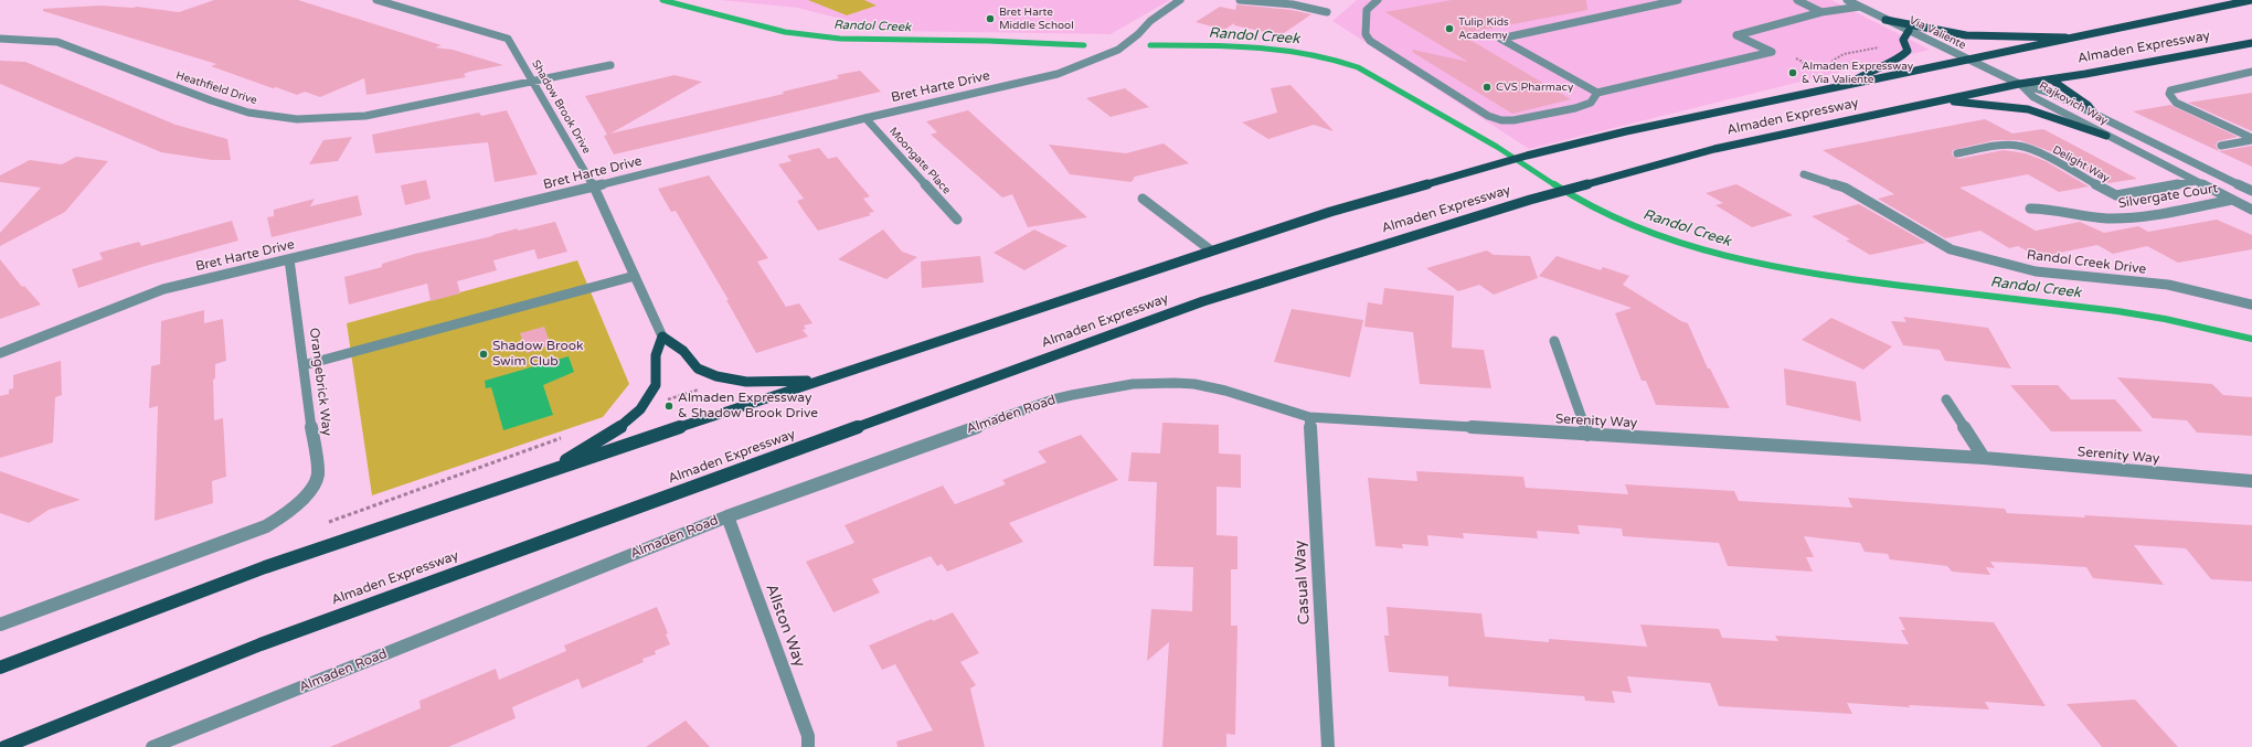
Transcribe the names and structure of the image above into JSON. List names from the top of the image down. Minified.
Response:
{"streets":{"main road":["Almaden Expressway"],"street":["Via Valiente","Bret Harte Drive","Heathfield Drive","Rajkovich Way","Shadow Brook Drive","Moongate Place","Delight Way","Silvergate Court","Randol Creek Drive","Orangebrick Way","Almaden Road","Serenity Way","Casual Way","Allston Way"]},"crossings":[["Via Valiente","Almaden Expressway"],["Via Valiente","Rajkovich Way"],["Almaden Expressway","Rajkovich Way"],["Bret Harte Drive","Shadow Brook Drive"],["Bret Harte Drive","Moongate Place"],["Bret Harte Drive","Orangebrick Way"],["Heathfield Drive","Shadow Brook Drive"],["Rajkovich Way","Delight Way"],["Rajkovich Way","Silvergate Court"],["Almaden Road","Serenity Way"],["Almaden Road","Allston Way"],["Serenity Way","Casual Way"]],"water":["Randol Creek"],"places":["Bret Harte Middle School","Tulip Kids Academy","Almaden Expressway & Via Valiente","CVS Pharmacy","Shadow Brook Swim Club","Almaden Expressway & Shadow Brook Drive"]}
